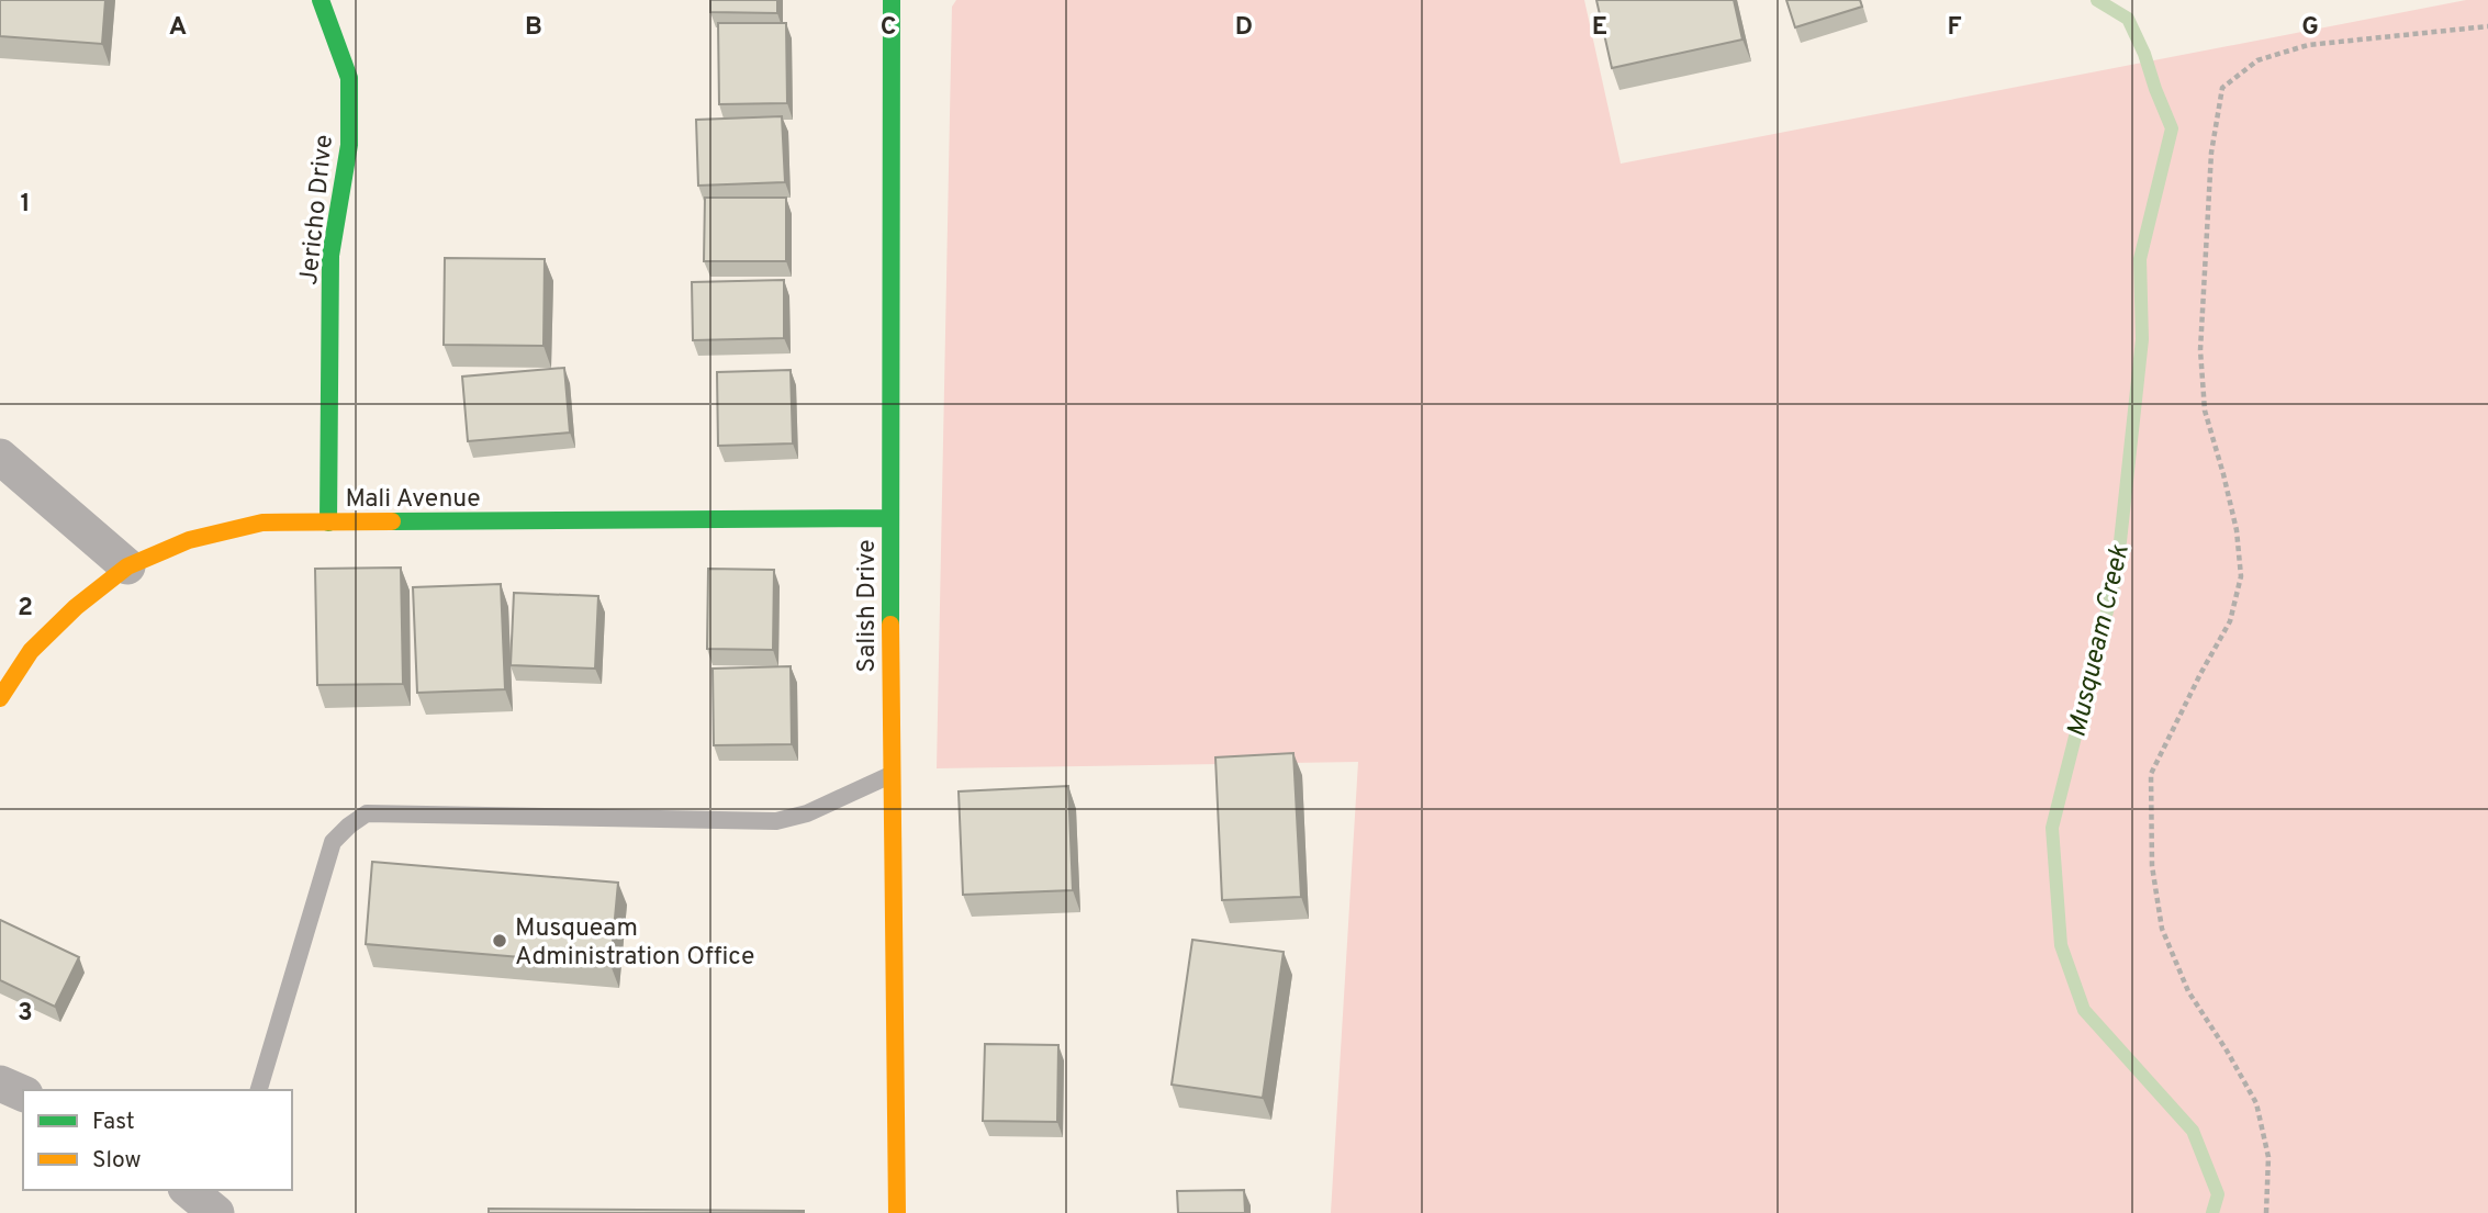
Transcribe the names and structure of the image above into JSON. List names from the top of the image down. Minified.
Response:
{"streets":{"street":["Jericho Drive","Mali Avenue","Salish Drive"]},"crossings":[["Jericho Drive","Mali Avenue"],["Mali Avenue","Salish Drive"]],"water":["Musqueam Creek"],"places":["Musqueam Administration Office"],"legend":["Fast","Slow"],"grid":{"columns":["A","B","C","D","E","F","G"],"rows":["1","2","3"]}}
